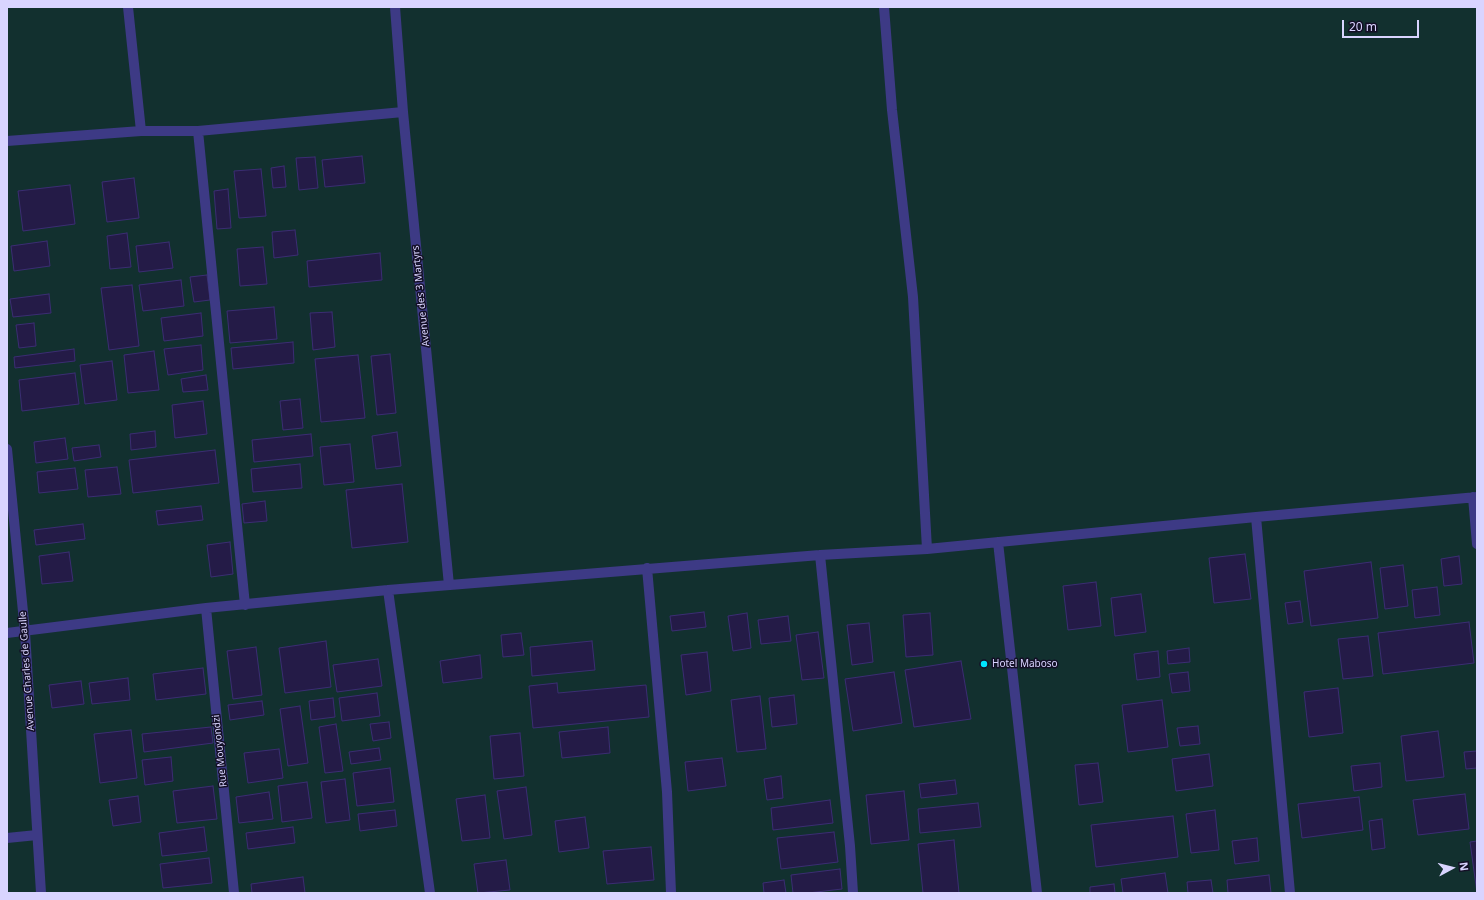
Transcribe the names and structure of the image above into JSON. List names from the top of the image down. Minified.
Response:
{"streets":{"street":["Avenue des 3 Martyrs","Avenue Charles de Gaulle","Rue Mouyondzi"]},"places":["Hotel Maboso"],"scale_bar":"20 m","north":"right"}
